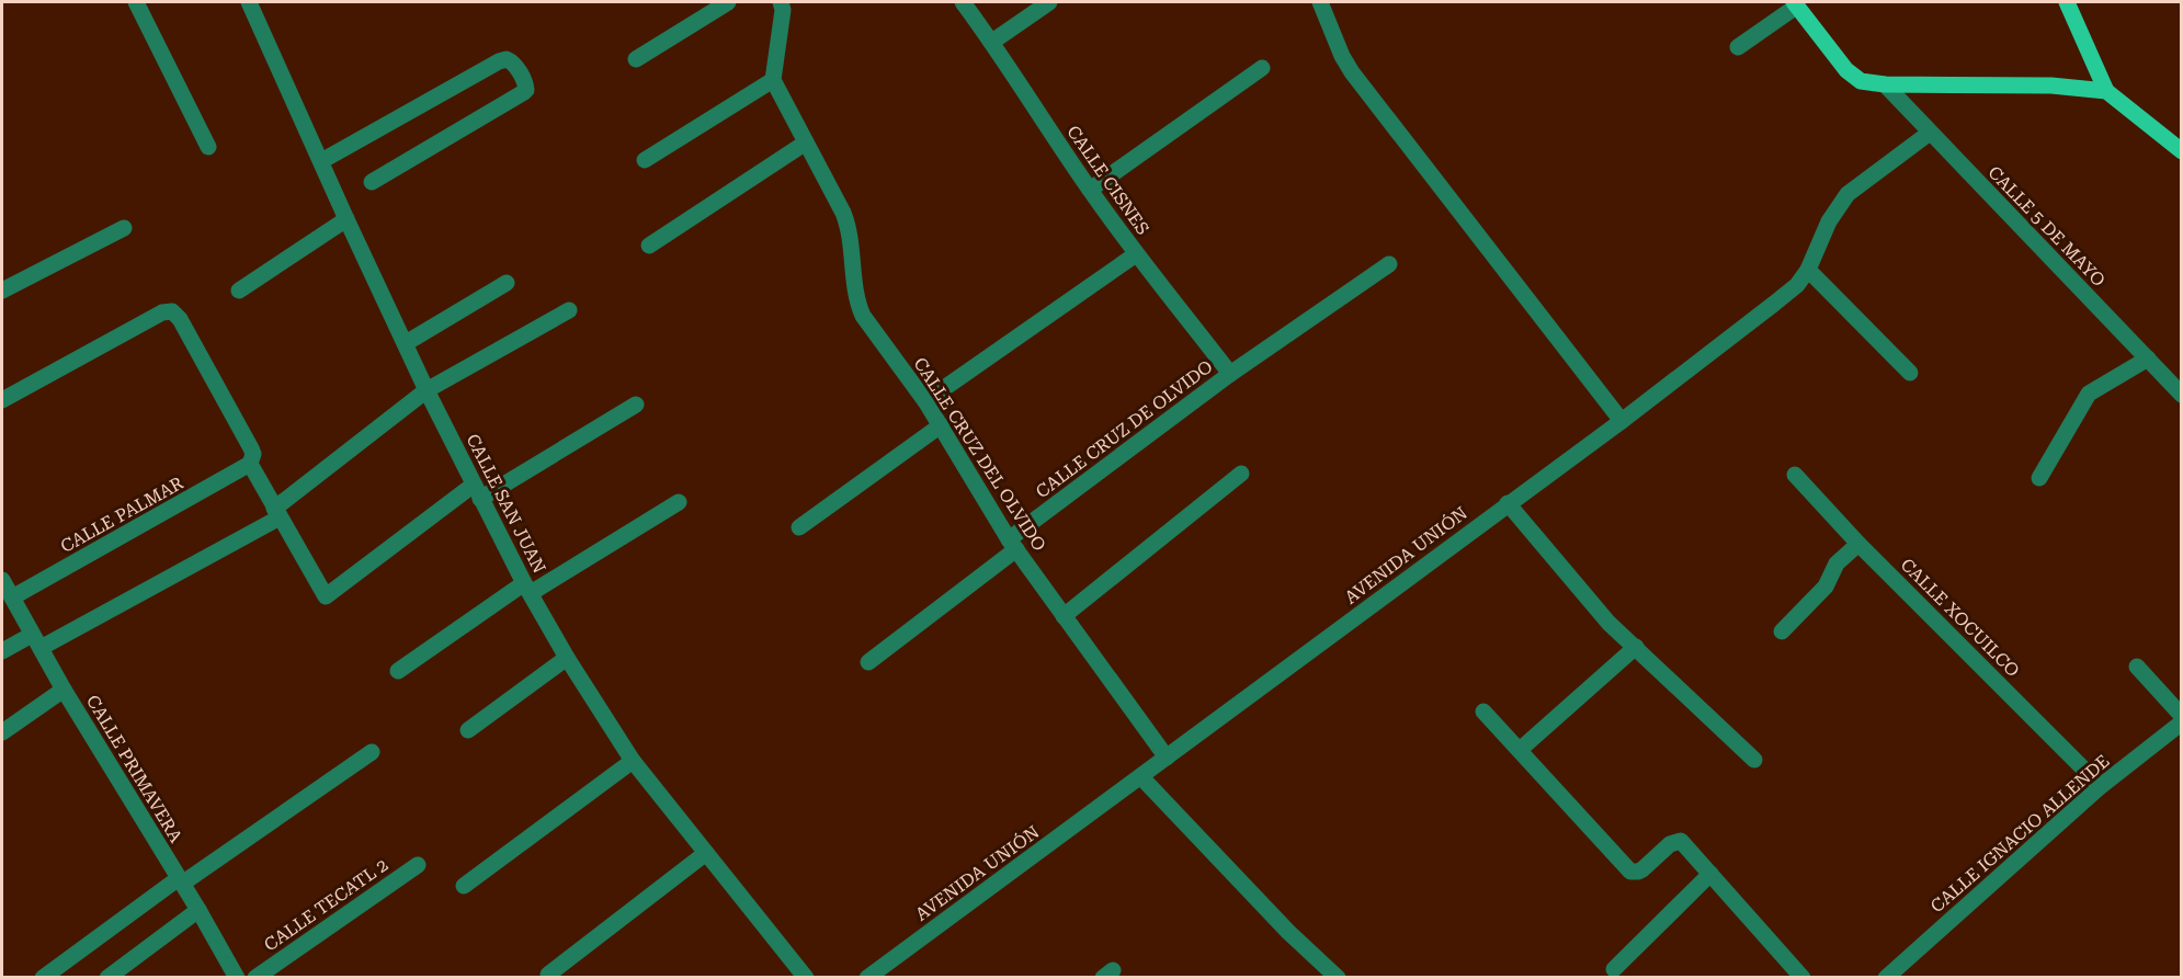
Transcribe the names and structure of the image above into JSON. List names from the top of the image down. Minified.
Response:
{"streets":{"street":["CALLE CISNES","CALLE 5 DE MAYO","CALLE CRUZ DE OLVIDO","CALLE CRUZ DEL OLVIDO","CALLE SAN JUAN","CALLE PALMAR","AVENIDA UNIÓN","CALLE XOCUILCO","CALLE PRIMAVERA","CALLE IGNACIO ALLENDE","CALLE TECATL 2"]},"crossings":[["CALLE CISNES","CALLE CRUZ DE OLVIDO"],["CALLE 5 DE MAYO","AVENIDA UNIÓN"],["CALLE CRUZ DE OLVIDO","CALLE CRUZ DEL OLVIDO"],["CALLE CRUZ DEL OLVIDO","AVENIDA UNIÓN"],["CALLE PALMAR","CALLE PRIMAVERA"],["CALLE XOCUILCO","CALLE IGNACIO ALLENDE"]]}
